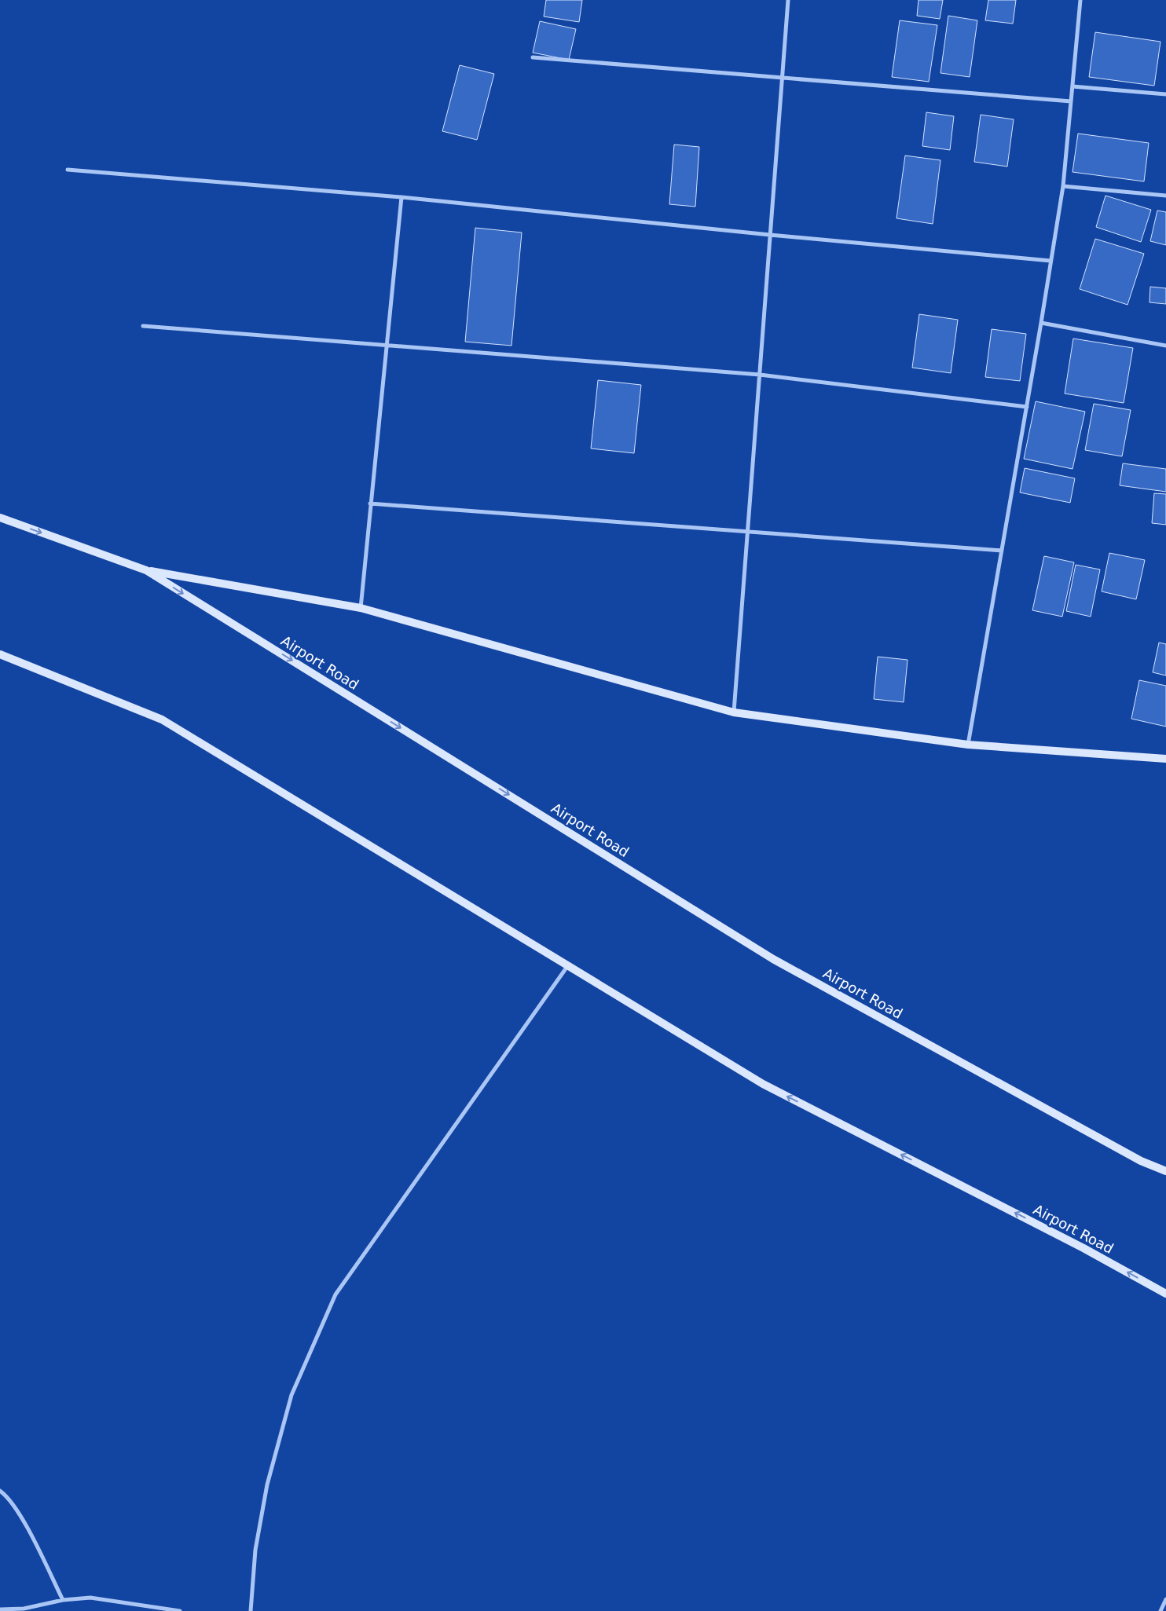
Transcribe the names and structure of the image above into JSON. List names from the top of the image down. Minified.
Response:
{"streets":{"main road":["Airport Road"]}}
